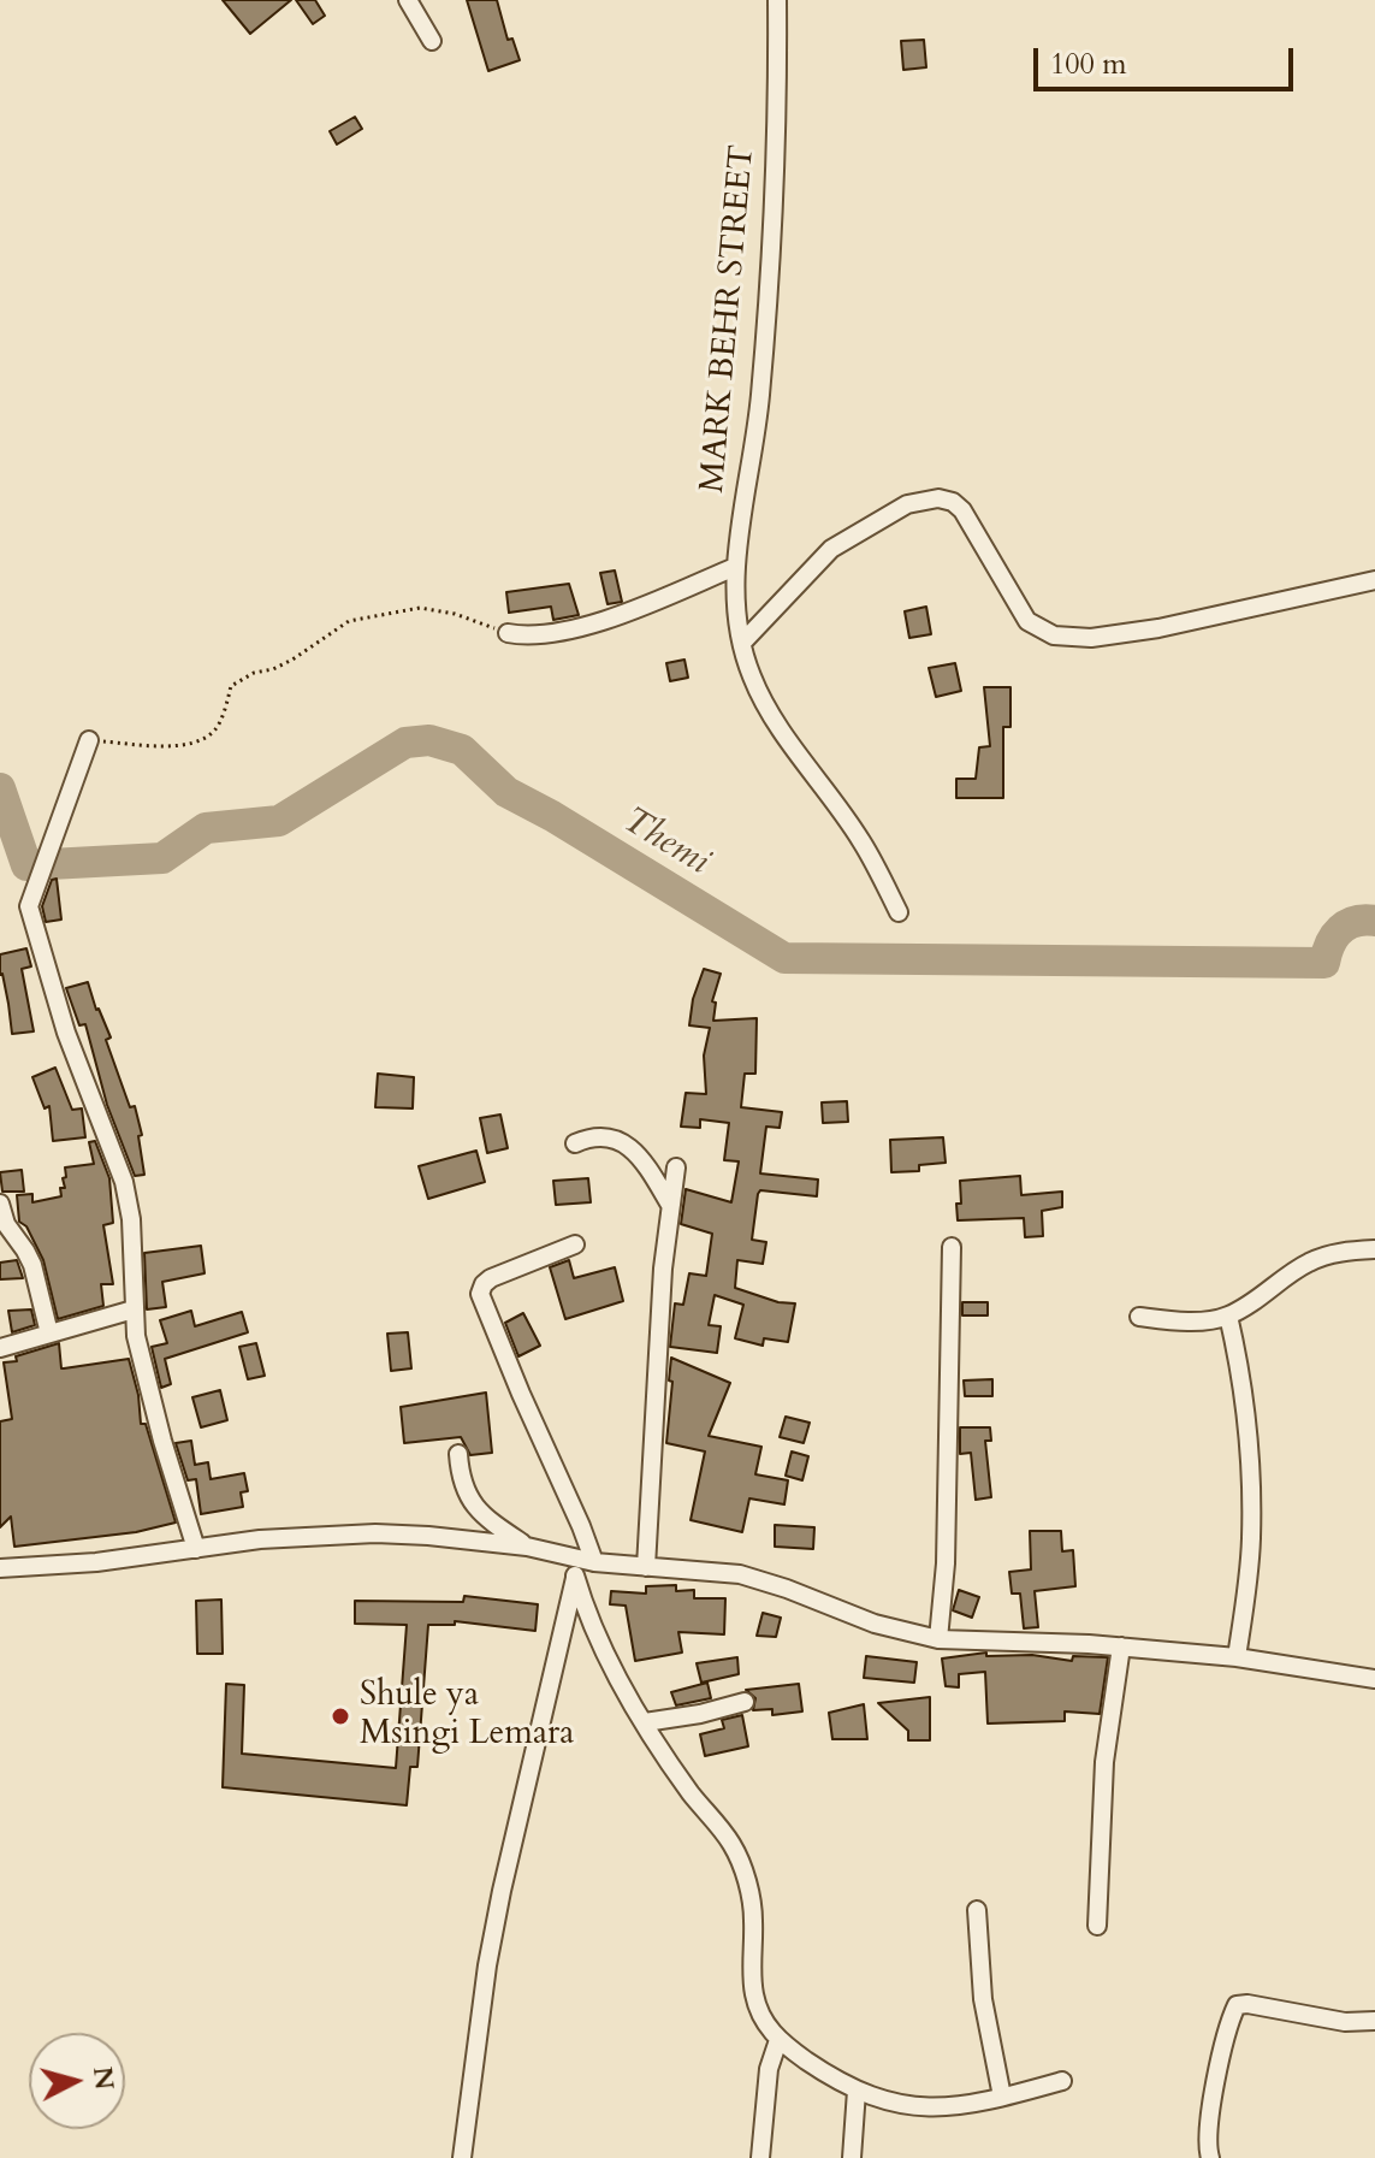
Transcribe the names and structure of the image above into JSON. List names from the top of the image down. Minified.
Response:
{"streets":{"street":["MARK BEHR STREET"]},"water":["Themi"],"places":["Shule ya Msingi Lemara"],"scale_bar":"100 m","north":"right"}
